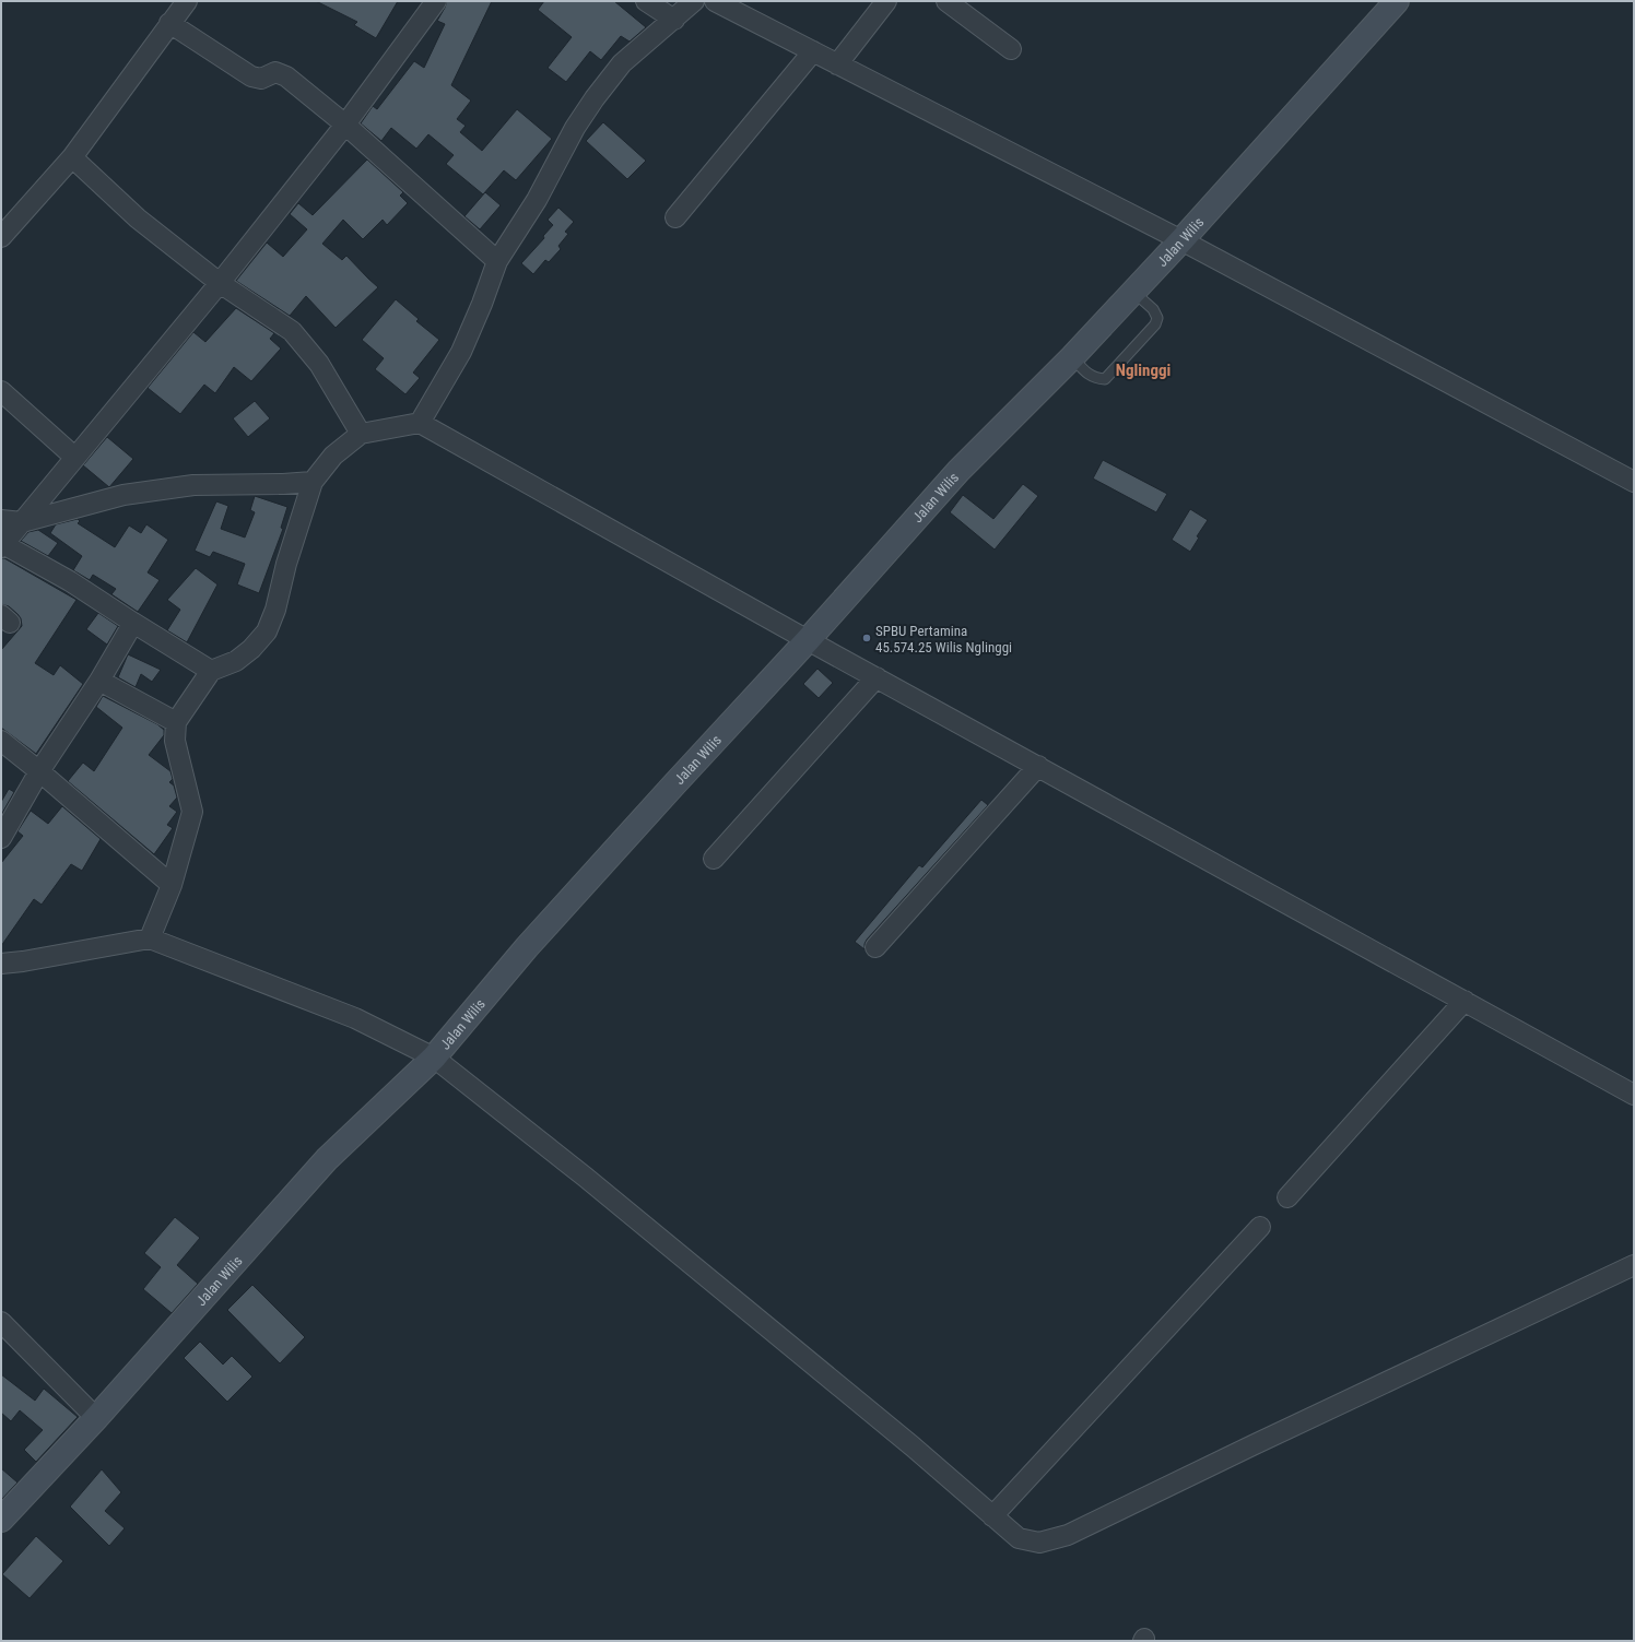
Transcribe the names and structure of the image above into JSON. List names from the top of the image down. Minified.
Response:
{"streets":{"main road":["Jalan Wilis"]},"districts":["Nglinggi"],"places":["SPBU Pertamina 45.574.25 Wilis Nglinggi"]}
